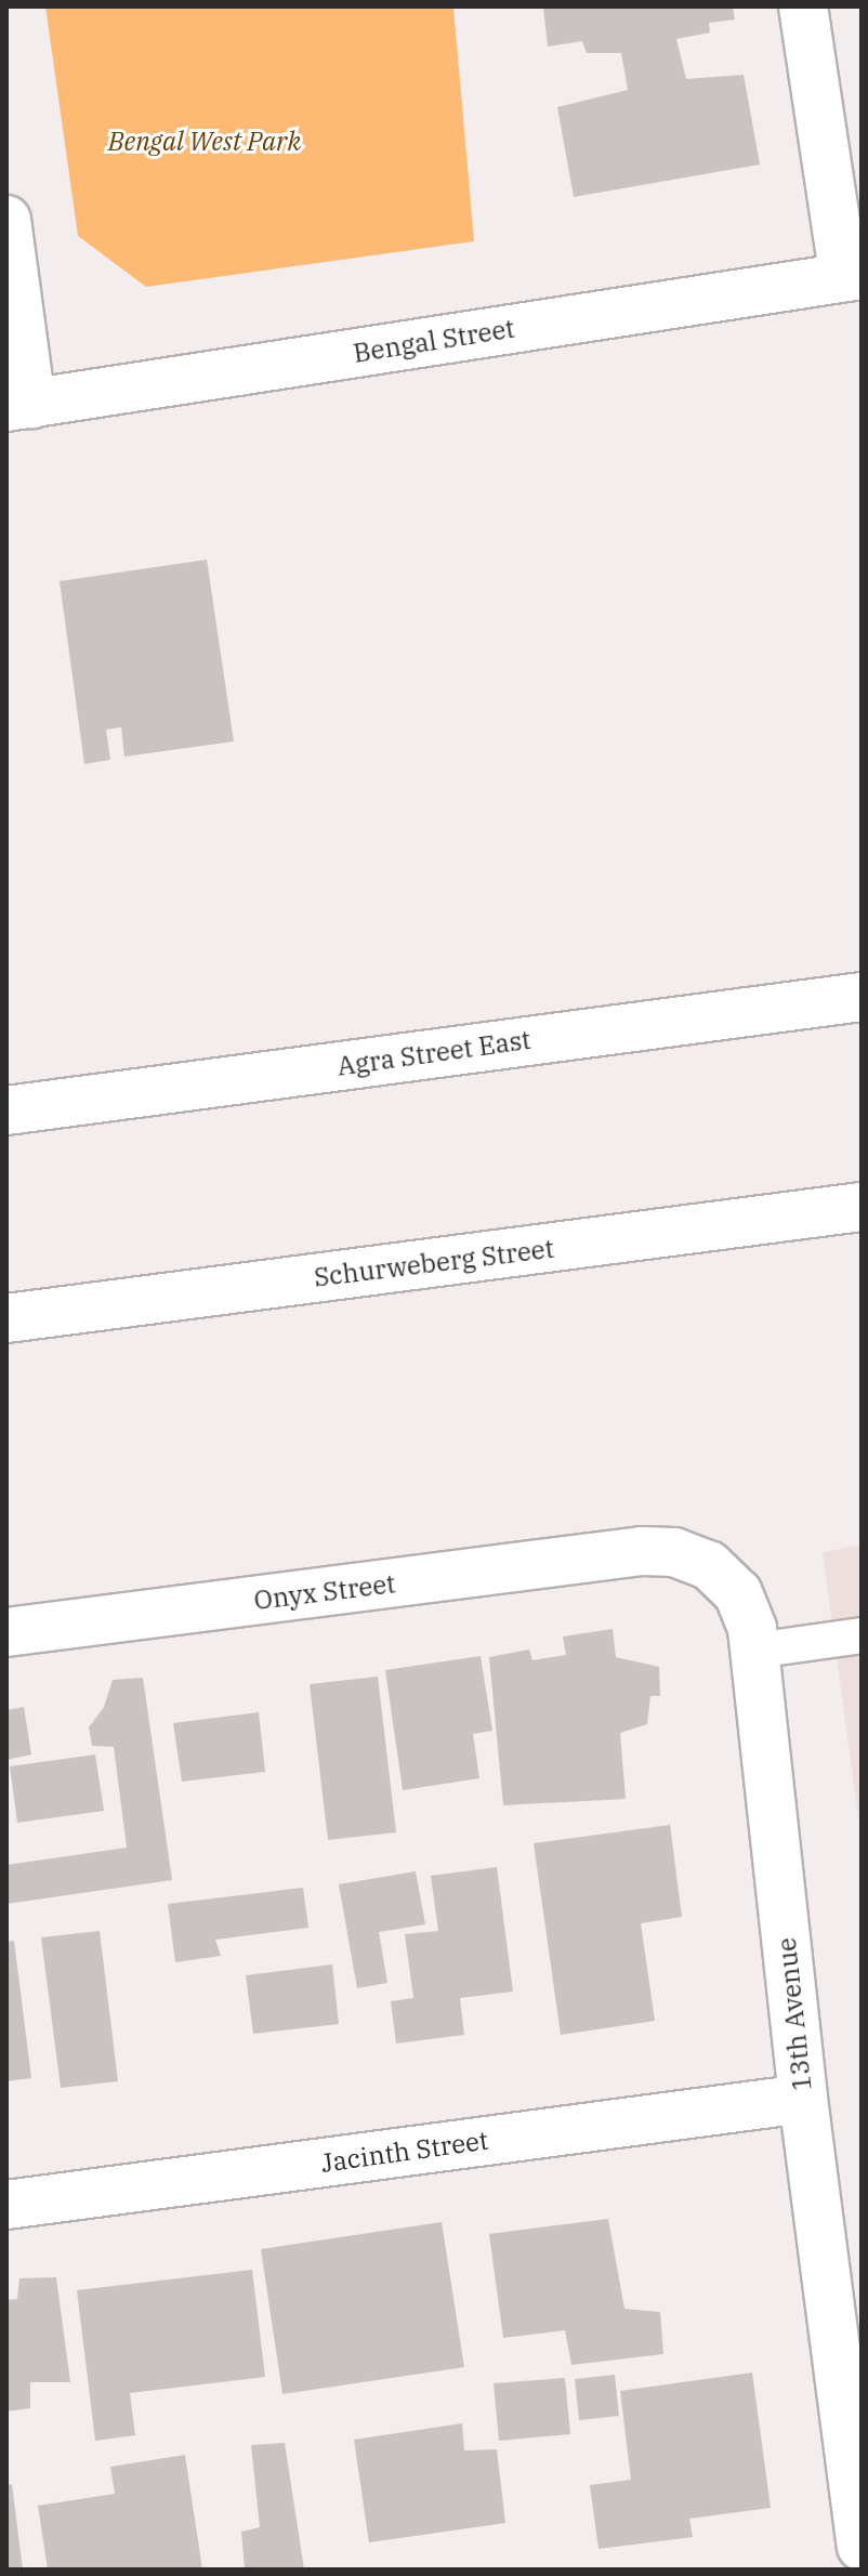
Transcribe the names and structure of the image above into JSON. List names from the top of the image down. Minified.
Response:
{"streets":{"street":["Bengal Street","Agra Street East","Schurweberg Street","Onyx Street","13th Avenue","Jacinth Street"]},"crossings":[["Onyx Street","13th Avenue"],["13th Avenue","Jacinth Street"]],"parks":["Bengal West Park"]}
